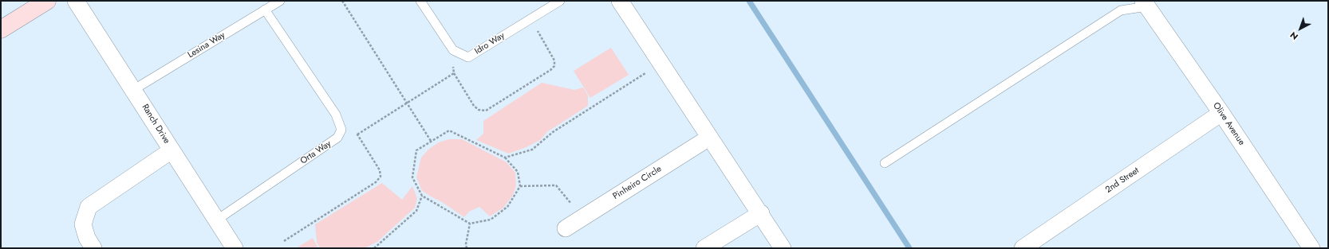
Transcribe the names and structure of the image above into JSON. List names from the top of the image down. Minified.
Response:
{"streets":{"street":["Ranch Drive","Olive Avenue","2nd Street","Pinheiro Circle"],"lane":["Idro Way","Lesina Way","Orta Way"]},"crossings":[["Lesina Way","Ranch Drive"],["Ranch Drive","Orta Way"],["Olive Avenue","2nd Street"]],"north":"bottom left"}
